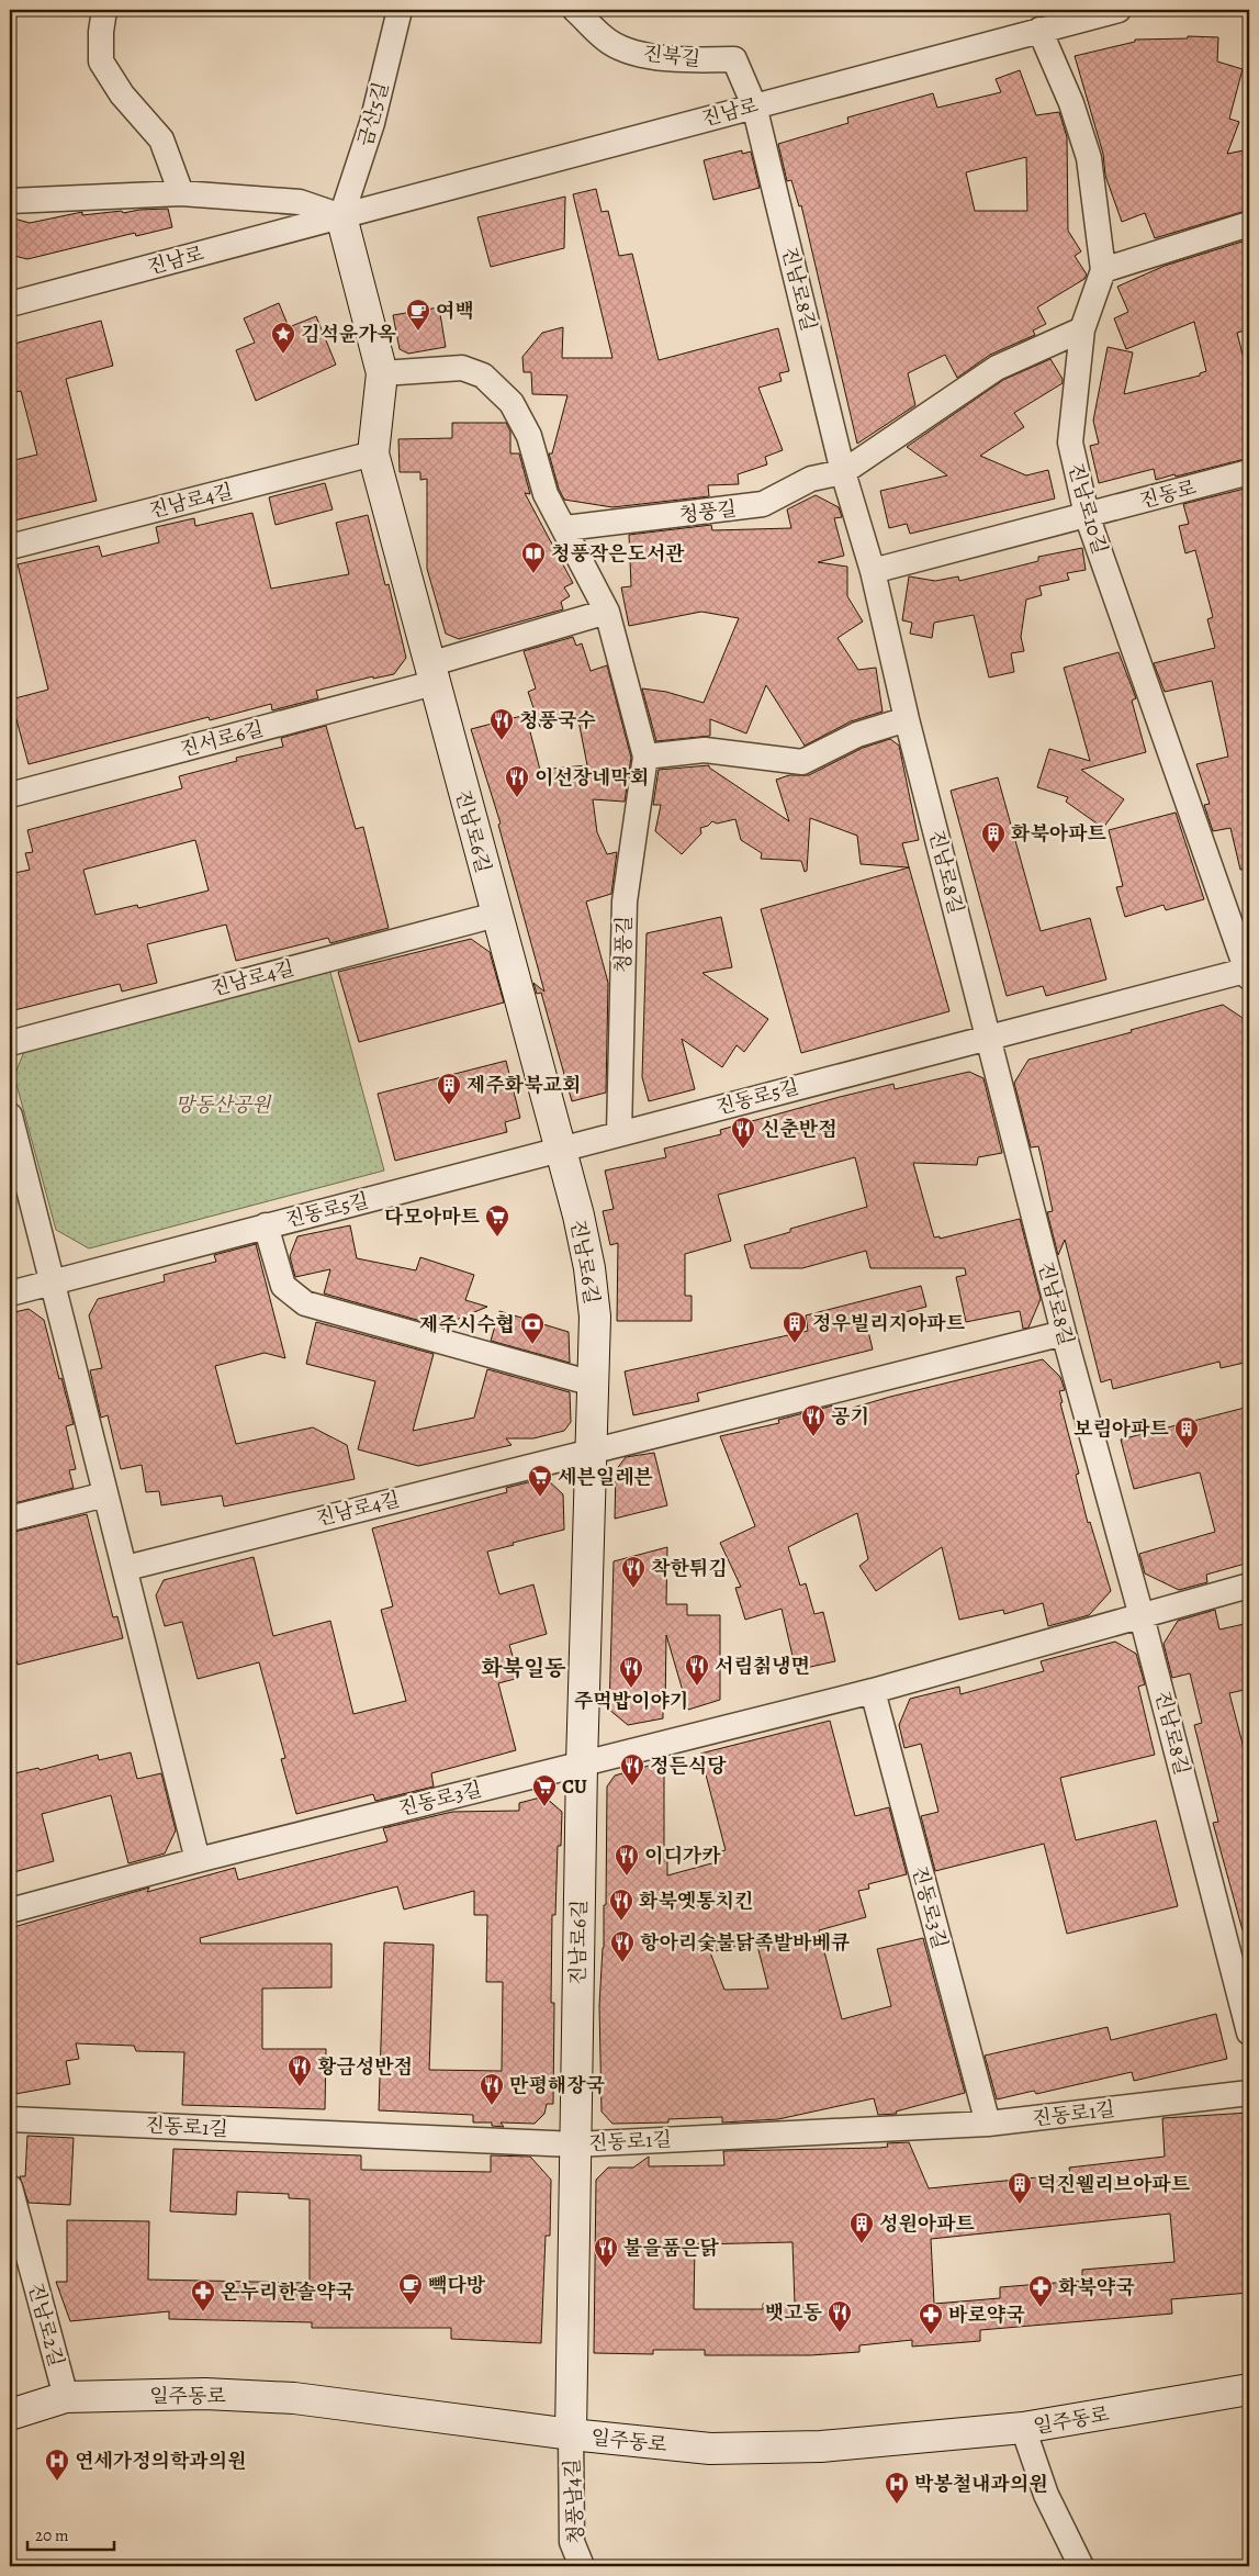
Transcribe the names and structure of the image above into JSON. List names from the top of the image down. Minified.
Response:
{"streets":{"street":["진북길","진남로","금산5길","진남로8길","진동로","진남로4길","진남로10길","청풍길","진서로6길","진남로6길","진동로5길","진동로3길","진동로1길","진남로2길","일주동로","청풍남4길"]},"crossings":[["진북길","진남로"],["진북길","진남로8길"],["진남로","금산5길"],["진남로","진남로8길"],["진남로","진남로10길"],["진남로","진남로6길"],["금산5길","진남로6길"],["진남로8길","청풍길"],["진남로8길","진동로5길"],["진남로8길","진동로3길"],["진동로","진남로10길"],["진남로4길","진남로6길"],["진남로10길","진동로5길"],["청풍길","진서로6길"],["청풍길","진남로6길"],["청풍길","진동로5길"],["진서로6길","진남로6길"],["진남로6길","진동로5길"],["진남로6길","진동로3길"],["진남로6길","진동로1길"],["진남로6길","일주동로"],["진남로6길","청풍남4길"],["진동로3길","진동로1길"],["진남로2길","일주동로"],["일주동로","청풍남4길"]],"districts":["화북일동"],"parks":["망동산공원"],"places":{"cafe":["여백","빽다방"],"place":["김석윤가옥"],"library":["청풍작은도서관"],"restaurant":["청풍국수","이선장네막회","신춘반점","공기","착한튀김","서림칡냉면","주먹밥이야기","정든식당","이디가카","화북옛통치킨","항아리숯불닭족발바베큐","황금성반점","만평해장국","불을품은닭","뱃고동"],"building":["화북아파트","제주화북교회","정우빌리지아파트","보림아파트","덕진웰리브아파트","성원아파트"],"supermarket":["다모아마트","세븐일레븐","CU"],"bank":["제주시수협"],"pharmacy":["화북약국","온누리한솔약국","바로약국"],"hospital":["연세가정의학과의원","박봉철내과의원"]},"scale_bar":"20 m"}
